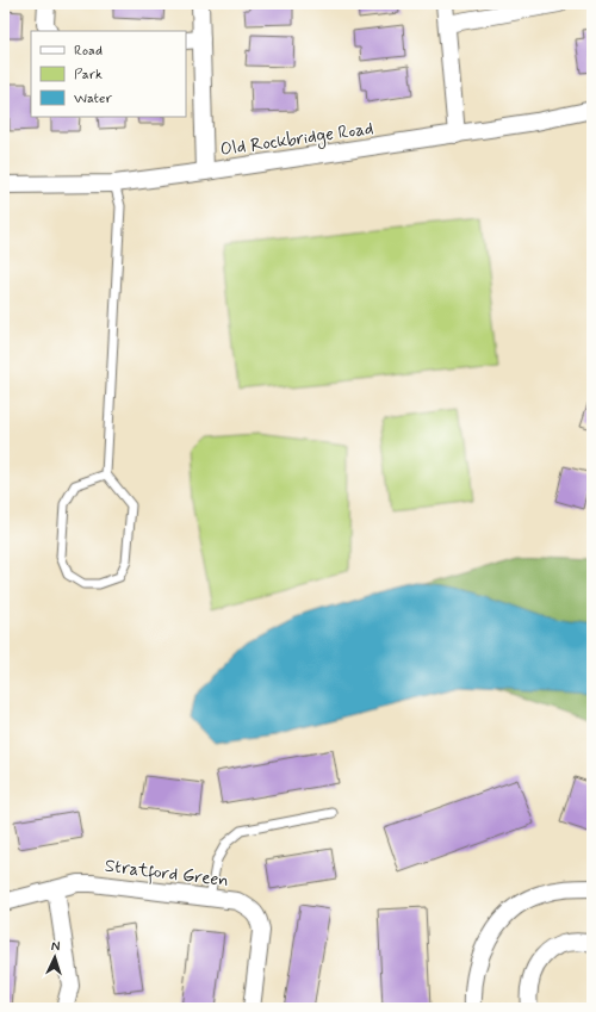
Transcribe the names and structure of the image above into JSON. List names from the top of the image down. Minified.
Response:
{"streets":{"street":["Old Rockbridge Road","Stratford Green"]},"legend":["Road","Park","Water"],"north":"top"}
